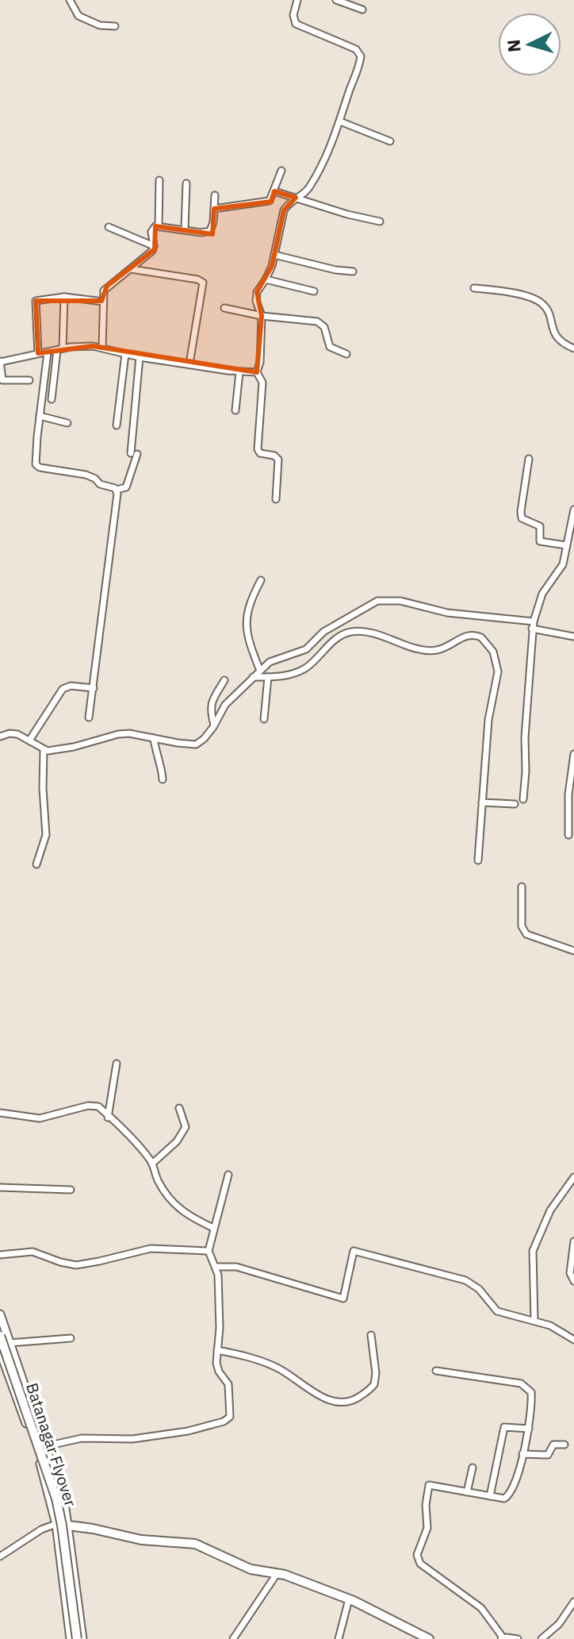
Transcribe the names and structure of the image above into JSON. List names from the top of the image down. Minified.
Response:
{"streets":{"main road":["Batanagar Flyover"]},"north":"left"}
